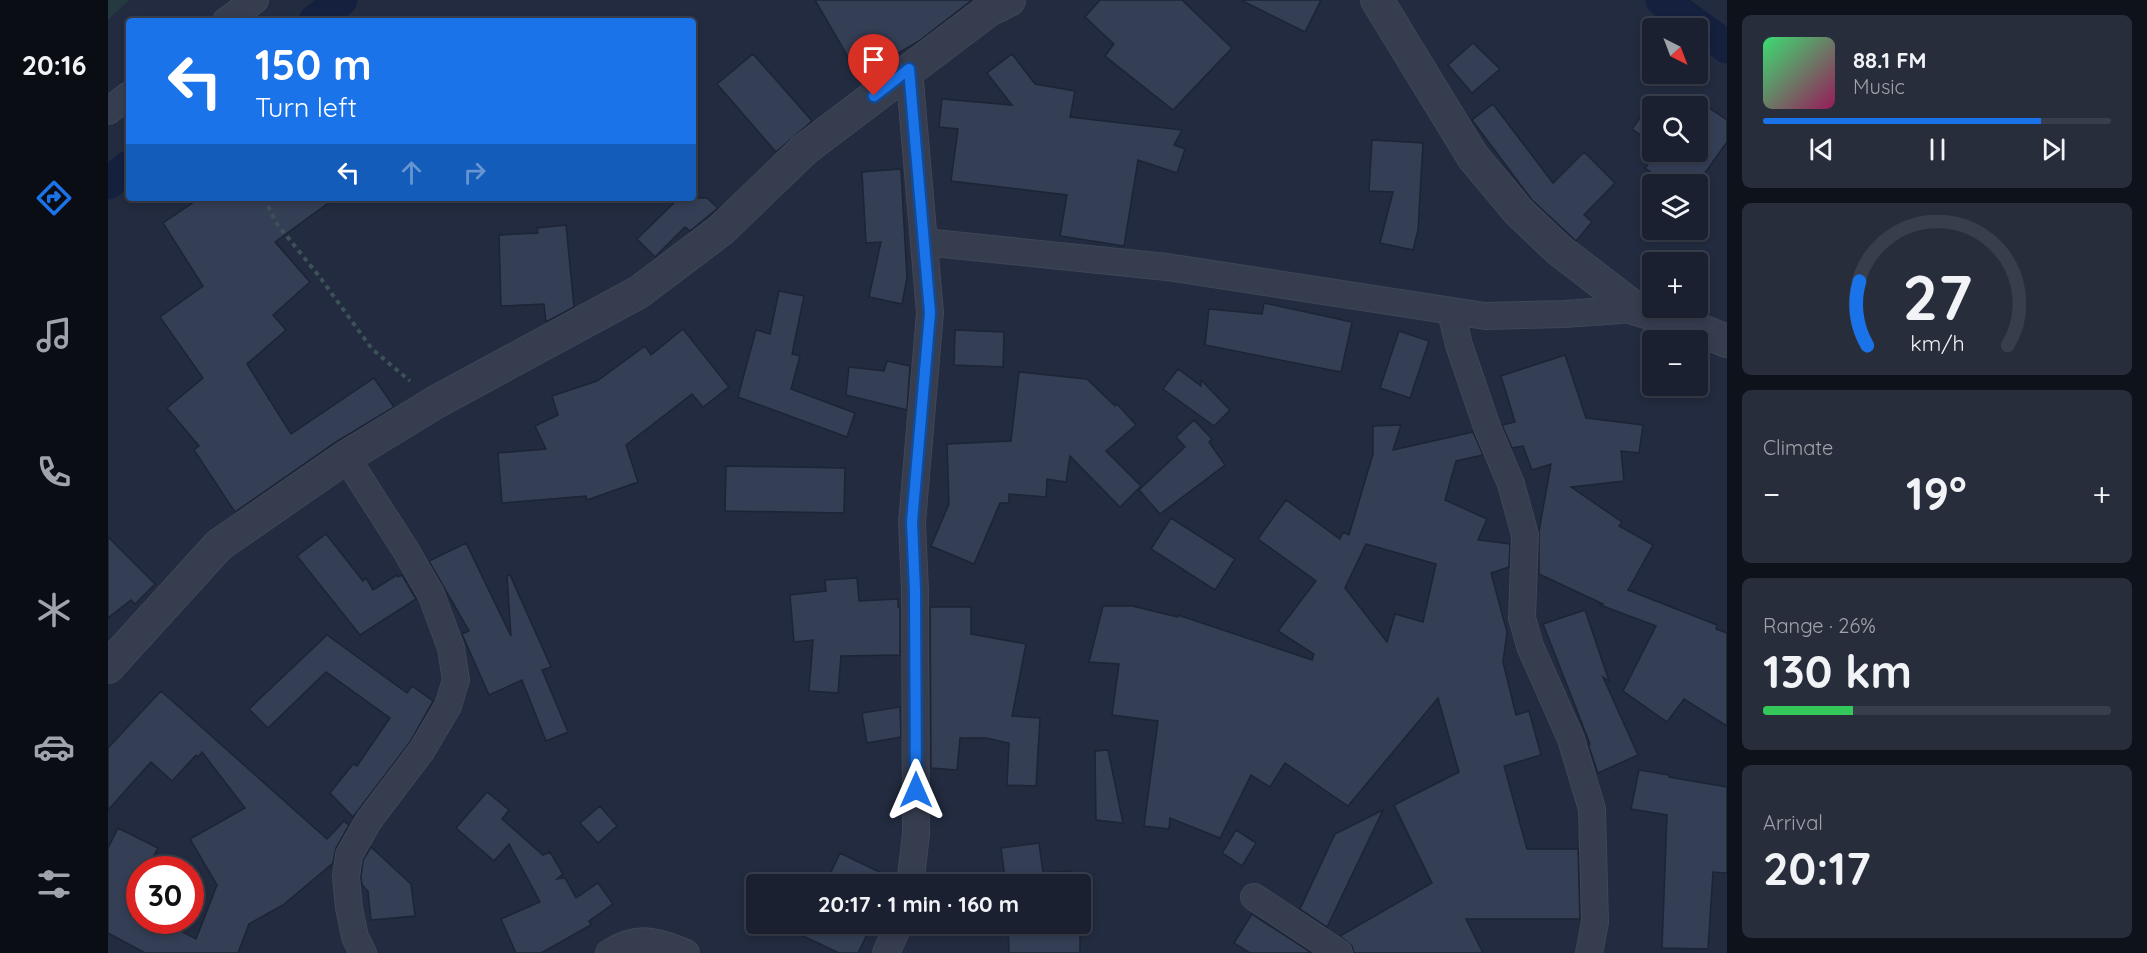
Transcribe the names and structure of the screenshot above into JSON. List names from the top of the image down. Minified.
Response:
{"north":"bottom right","page":{"tabs":"20:16","map_buttons":["+","−"],"turn":["150 m","Turn left"],"song":["88.1 FM","Music"],"tile":["Climate",["Range · 26%","130 km"],["Arrival","20:17"]],"heat":["−","19°","+"],"limit":"30","trip":"20:17 · 1 min · 160 m","gauge":["27","km/h"]}}
